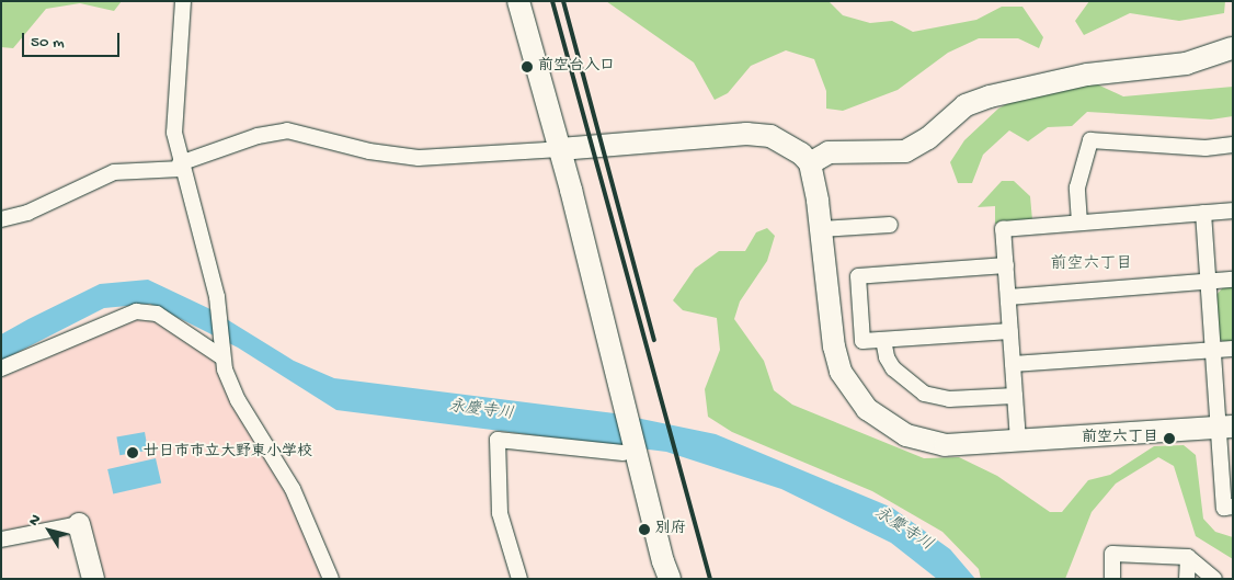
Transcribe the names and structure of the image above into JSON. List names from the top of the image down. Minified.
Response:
{"districts":["前空六丁目"],"water":["永慶寺川"],"places":["前空台入口","前空六丁目","廿日市市立大野東小学校","別府"],"scale_bar":"50 m","north":"top left"}
